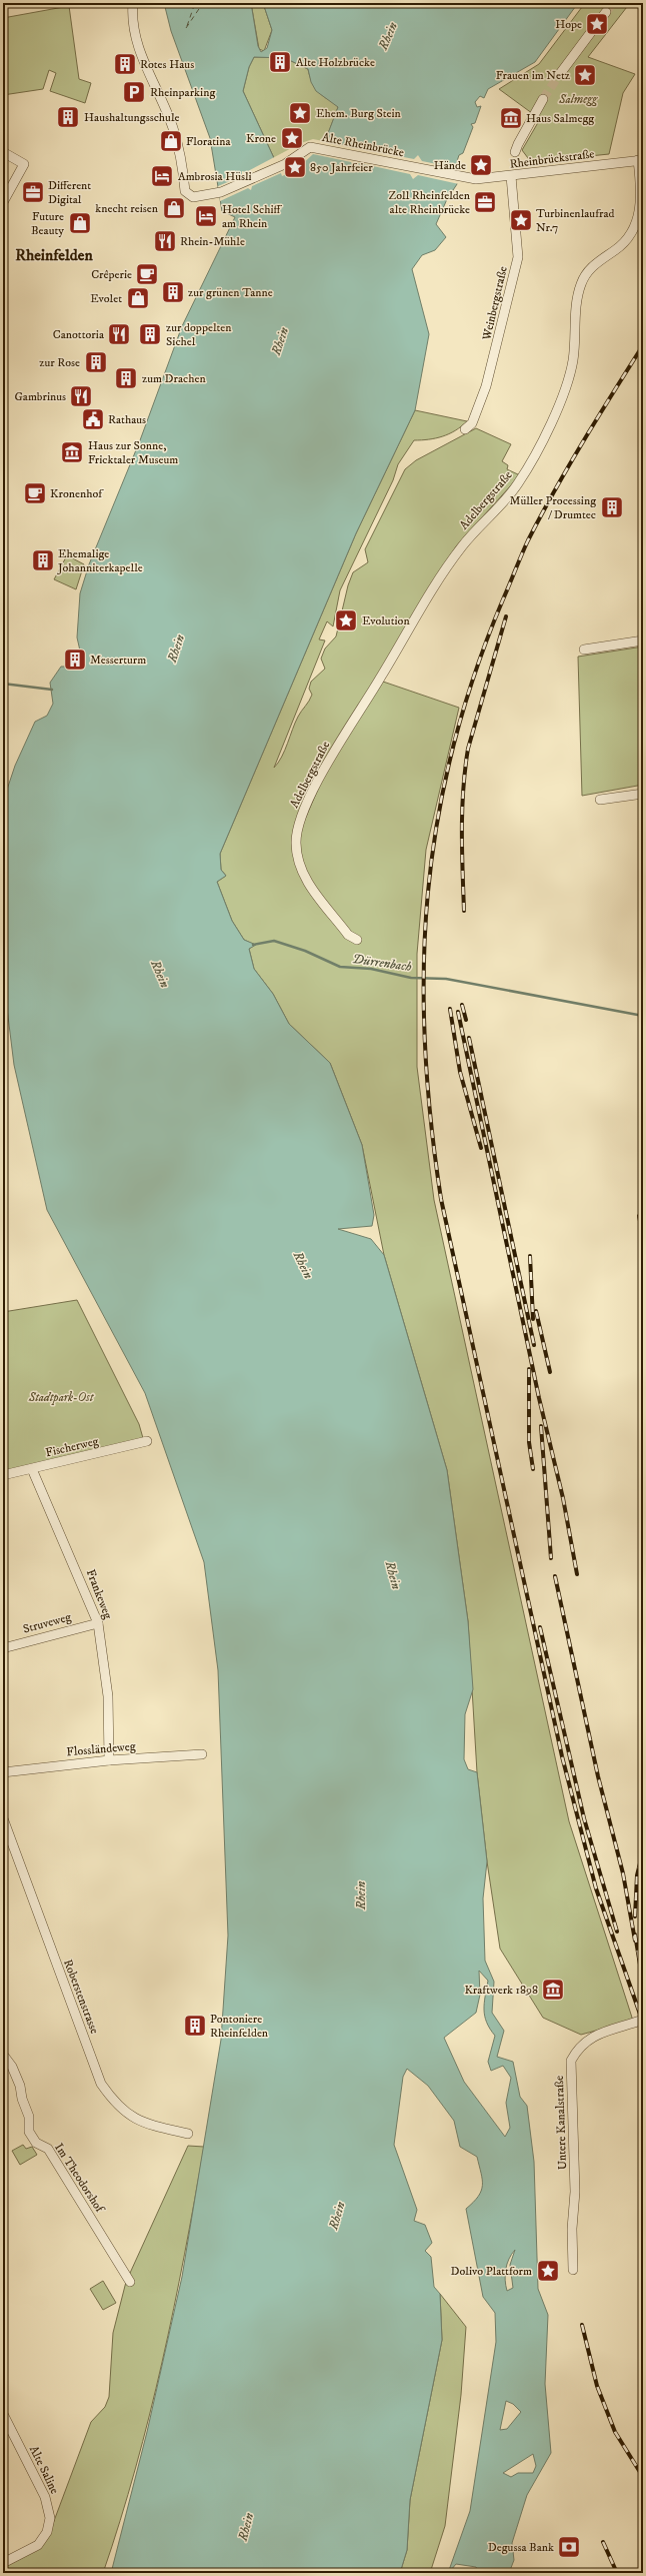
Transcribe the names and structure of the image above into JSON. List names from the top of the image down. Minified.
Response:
{"streets":{"street":["Alte Rheinbrücke","Rheinbrückstraße","Weinbergstraße","Adelbergstraße","Fischerweg","Frankeweg","Struveweg","Flossländeweg","Roberstenstrasse","Untere Kanalstraße","Im Theodorshof","Alte Saline"]},"crossings":[["Alte Rheinbrücke","Rheinbrückstraße"],["Rheinbrückstraße","Weinbergstraße"],["Rheinbrückstraße","Adelbergstraße"],["Fischerweg","Frankeweg"],["Frankeweg","Struveweg"],["Frankeweg","Flossländeweg"]],"districts":["Rheinfelden"],"water":["Rhein","Dürrenbach"],"parks":["Salmegg","Stadtpark-Ost"],"places":{"place":["Hope","Frauen im Netz","Ehem. Burg Stein","Krone","Hände","850 Jahrfeier","Turbinenlaufrad Nr.7","Evolution","Dolivo Plattform"],"building":["Alte Holzbrücke","Rotes Haus","Haushaltungsschule","zur grünen Tanne","zur doppelten Sichel","zur Rose","zum Drachen","Müller Processing / Drumtec","Ehemalige Johanniterkapelle","Messerturm","Pontoniere Rheinfelden"],"parking":["Rheinparking"],"museum":["Haus Salmegg","Haus zur Sonne, Fricktaler Museum","Kraftwerk 1898"],"shop":["Floratina","knecht reisen","Future Beauty","Evolet"],"hotel":["Ambrosia Hüsli","Hotel Schiff am Rhein"],"office":["Different Digital","Zoll Rheinfelden alte Rheinbrücke"],"restaurant":["Rhein-Mühle","Canottoria","Gambrinus"],"cafe":["Crêperie","Kronenhof"],"public building":["Rathaus"],"bank":["Degussa Bank"]}}
